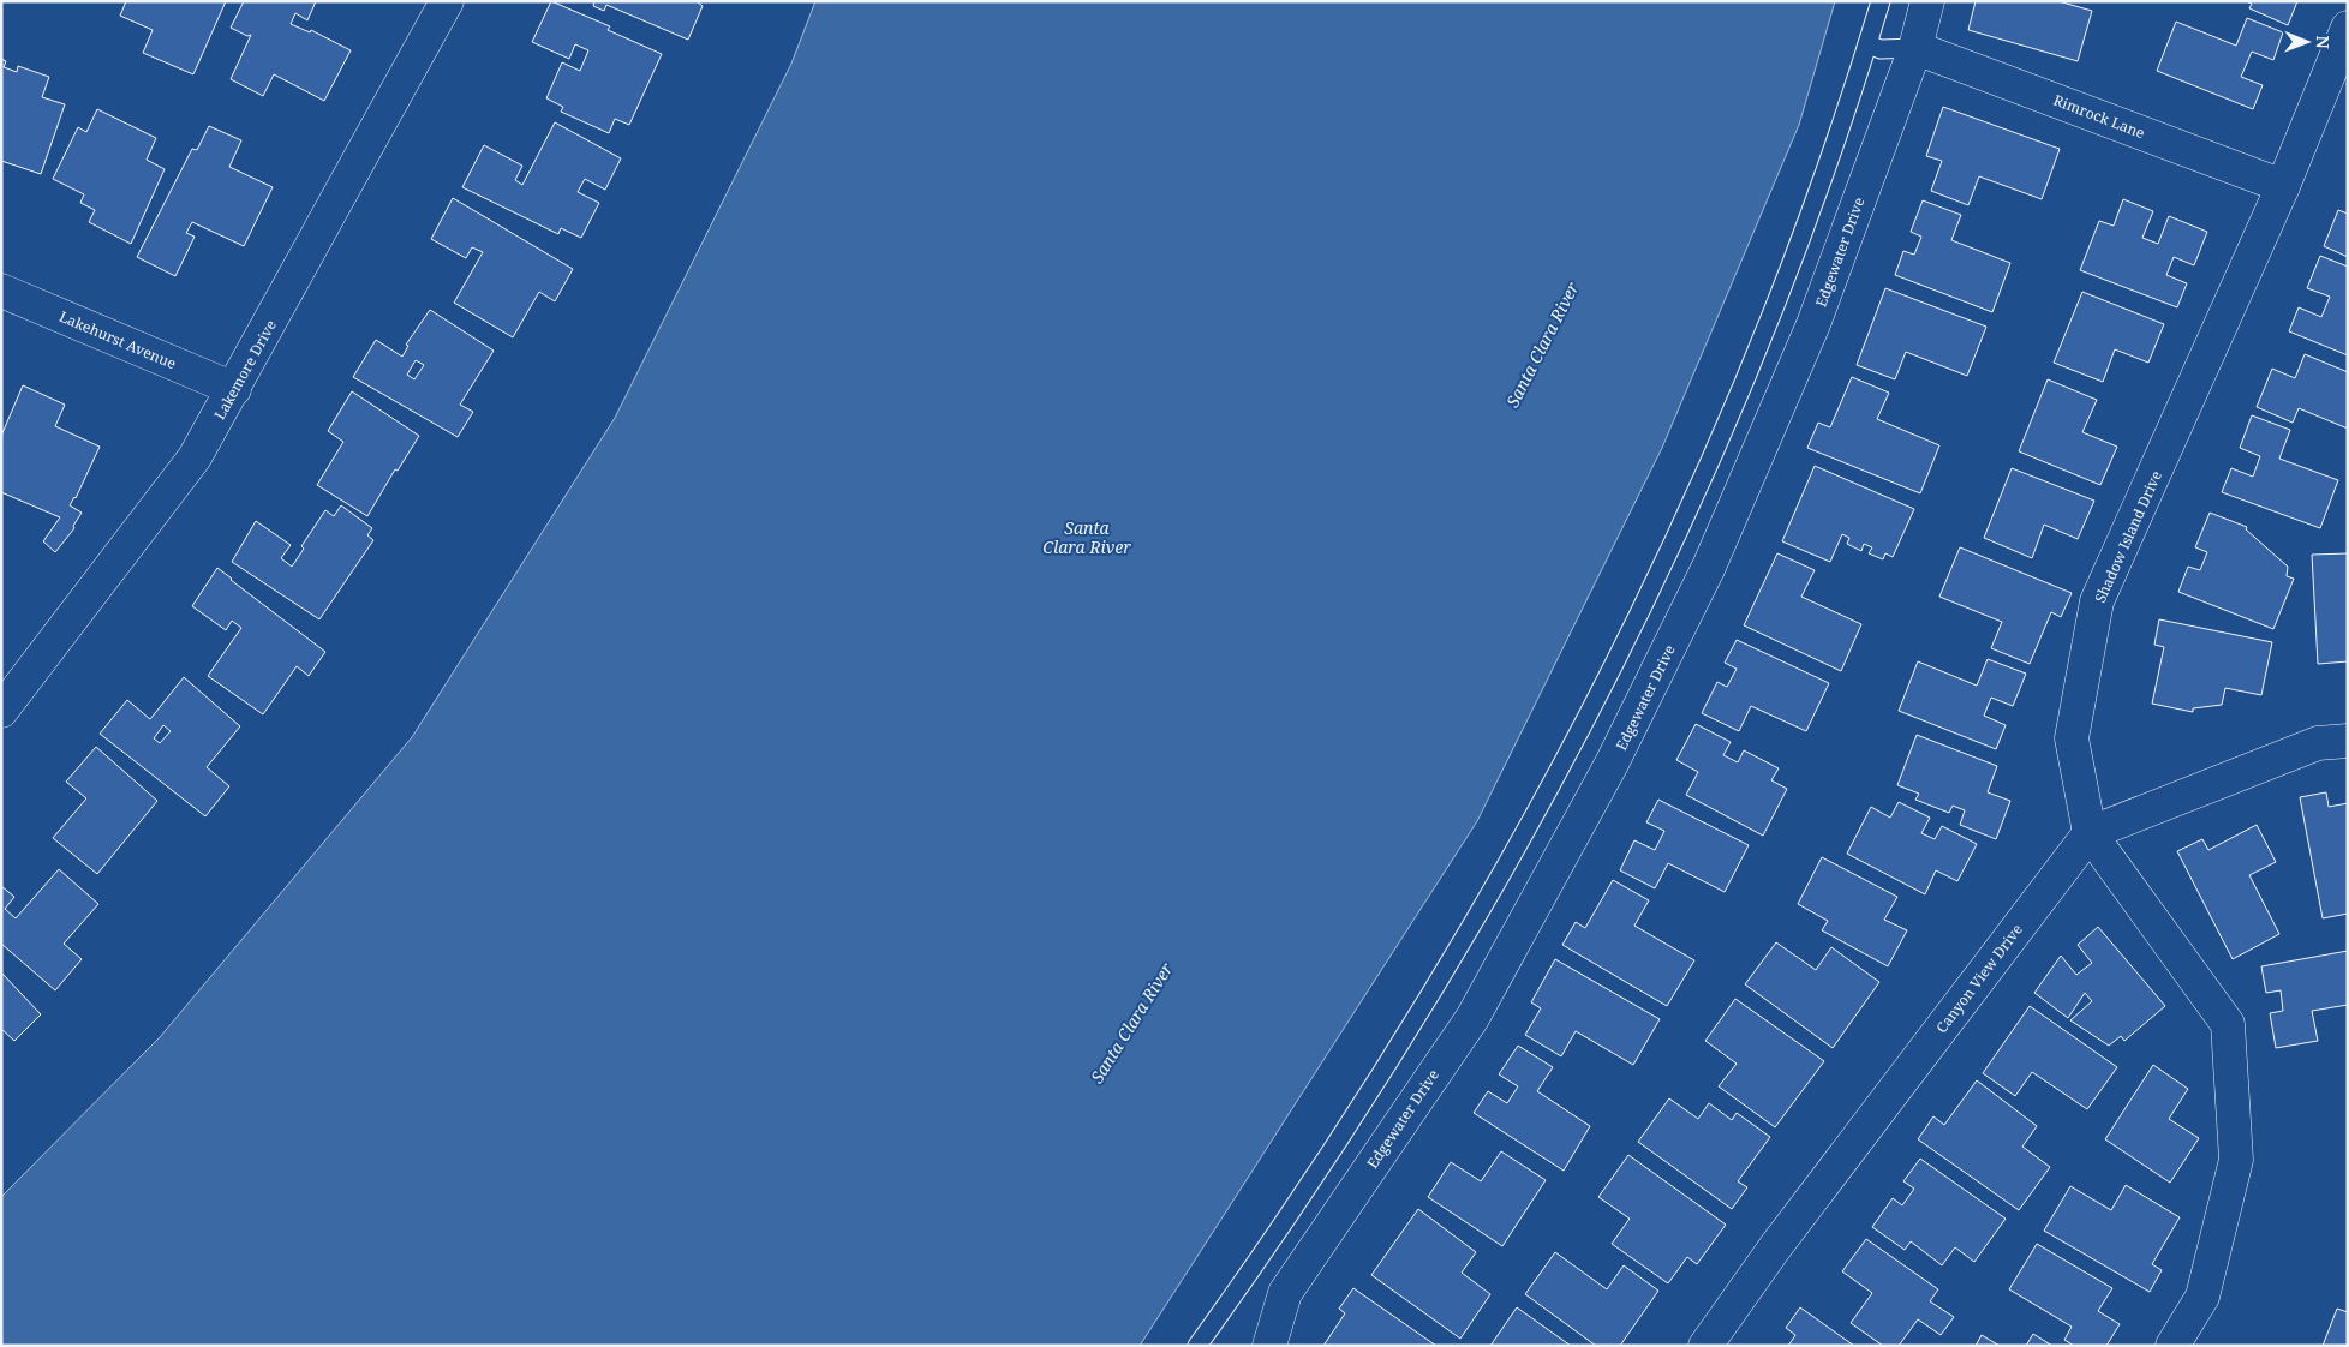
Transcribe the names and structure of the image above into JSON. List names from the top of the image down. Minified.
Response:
{"streets":{"street":["Rimrock Lane","Edgewater Drive","Lakehurst Avenue","Lakemore Drive","Shadow Island Drive","Canyon View Drive"]},"crossings":[["Rimrock Lane","Edgewater Drive"],["Rimrock Lane","Shadow Island Drive"],["Lakehurst Avenue","Lakemore Drive"],["Shadow Island Drive","Canyon View Drive"]],"water":["Santa Clara River"],"north":"right"}
